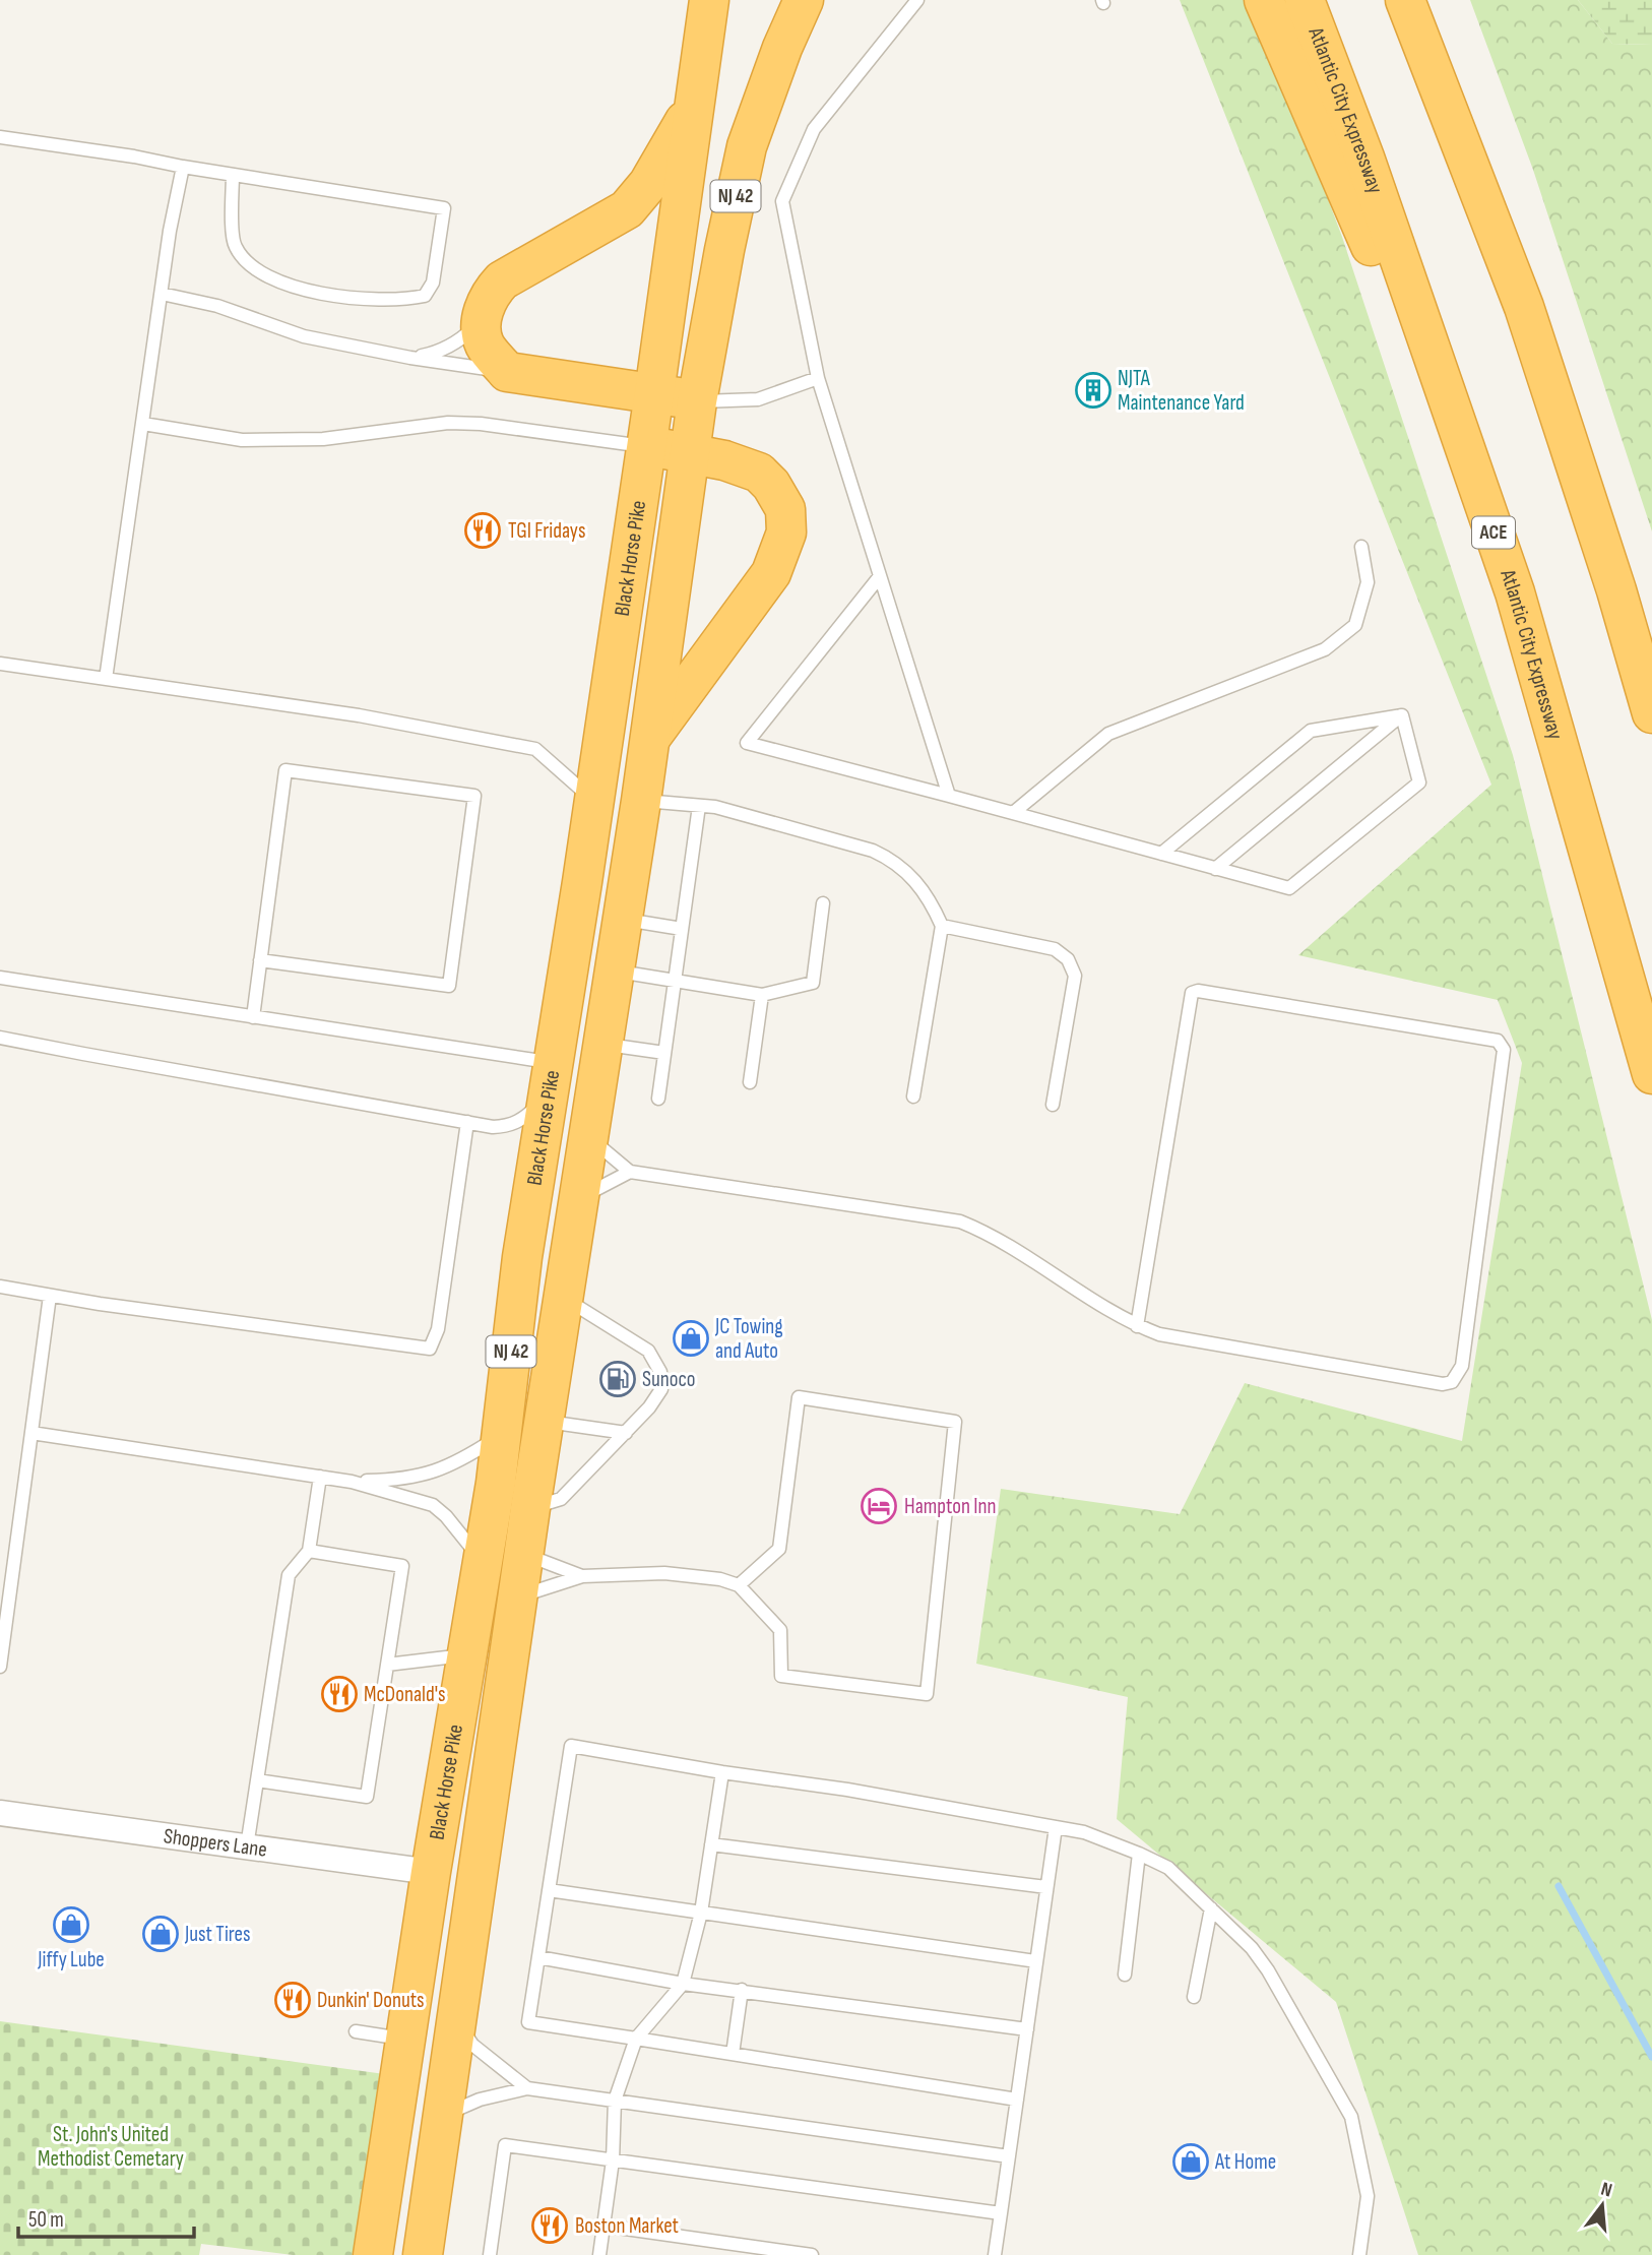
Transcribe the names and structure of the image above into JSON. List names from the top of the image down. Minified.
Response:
{"streets":{"highway":["Atlantic City Expressway","NJ 42","ACE","Black Horse Pike"],"street":["Shoppers Lane"]},"crossings":[["NJ 42","Black Horse Pike"],["Black Horse Pike","Shoppers Lane"]],"parks":["St. John's United Methodist Cemetary"],"places":{"building":["NJTA Maintenance Yard"],"restaurant":["TGI Fridays","McDonald's","Dunkin' Donuts","Boston Market"],"shop":["JC Towing and Auto","Jiffy Lube","Just Tires","At Home"],"fuel station":["Sunoco"],"hotel":["Hampton Inn"]},"scale_bar":"50 m","north":"top"}
